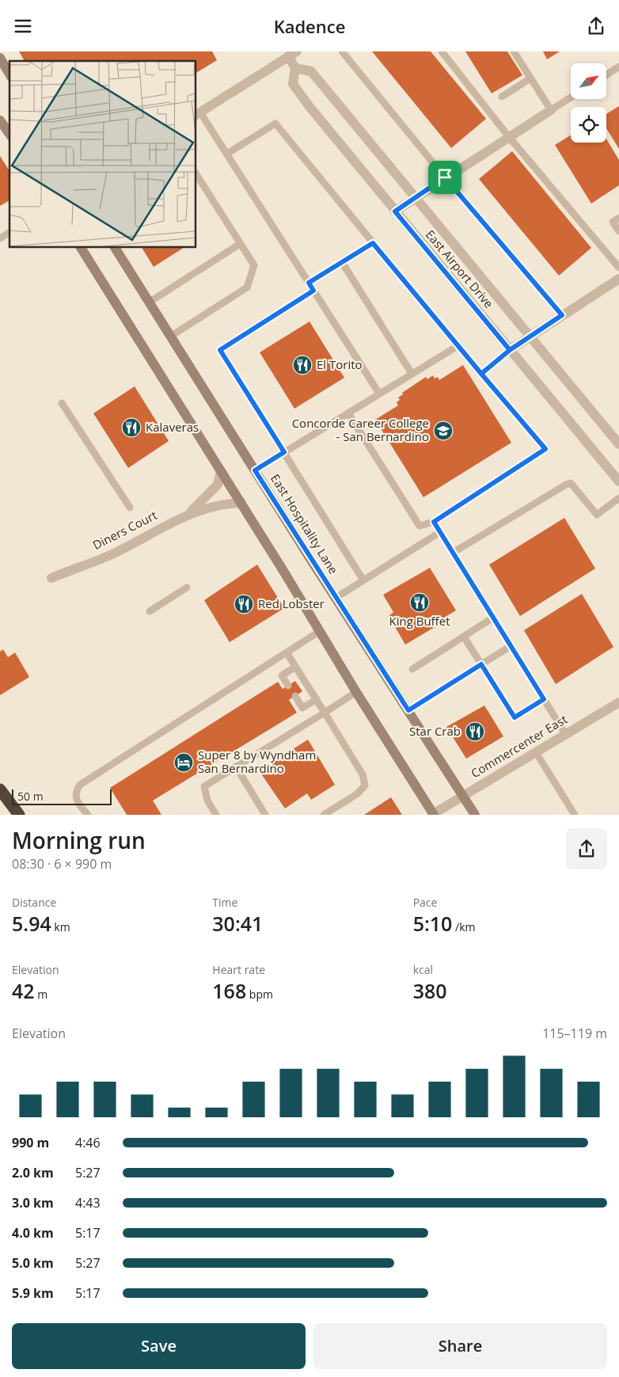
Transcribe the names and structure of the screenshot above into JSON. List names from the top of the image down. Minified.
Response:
{"streets":{"main road":["East Hospitality Lane"],"street":["East Airport Drive","Diners Court","Commercenter East"]},"crossings":[["East Hospitality Lane","Commercenter East"]],"places":{"restaurant":["El Torito","Kalaveras","King Buffet","Red Lobster","Star Crab"],"school or university":["Concorde Career College - San Bernardino"],"hotel":["Super 8 by Wyndham San Bernardino"]},"scale_bar":"50 m","north":"top right","page":{"header":"Kadence","scale":"50 m","heading":["Morning run","08:30 · 6 × 990 m"],"stats":[["Distance","5.94 km"],["Time","30:41"],["Pace","5:10 /km"],["Elevation","42 m"],["Heart rate","168 bpm"],["kcal","380"]],"chart":["Elevation","115–119 m"],"list":[{"name":"990 m","note":"4:46"},{"name":"2.0 km","note":"5:27"},{"name":"3.0 km","note":"4:43"},{"name":"4.0 km","note":"5:17"},{"name":"5.0 km","note":"5:27"},{"name":"5.9 km","note":"5:17"}],"buttons":["Save","Share"]}}
